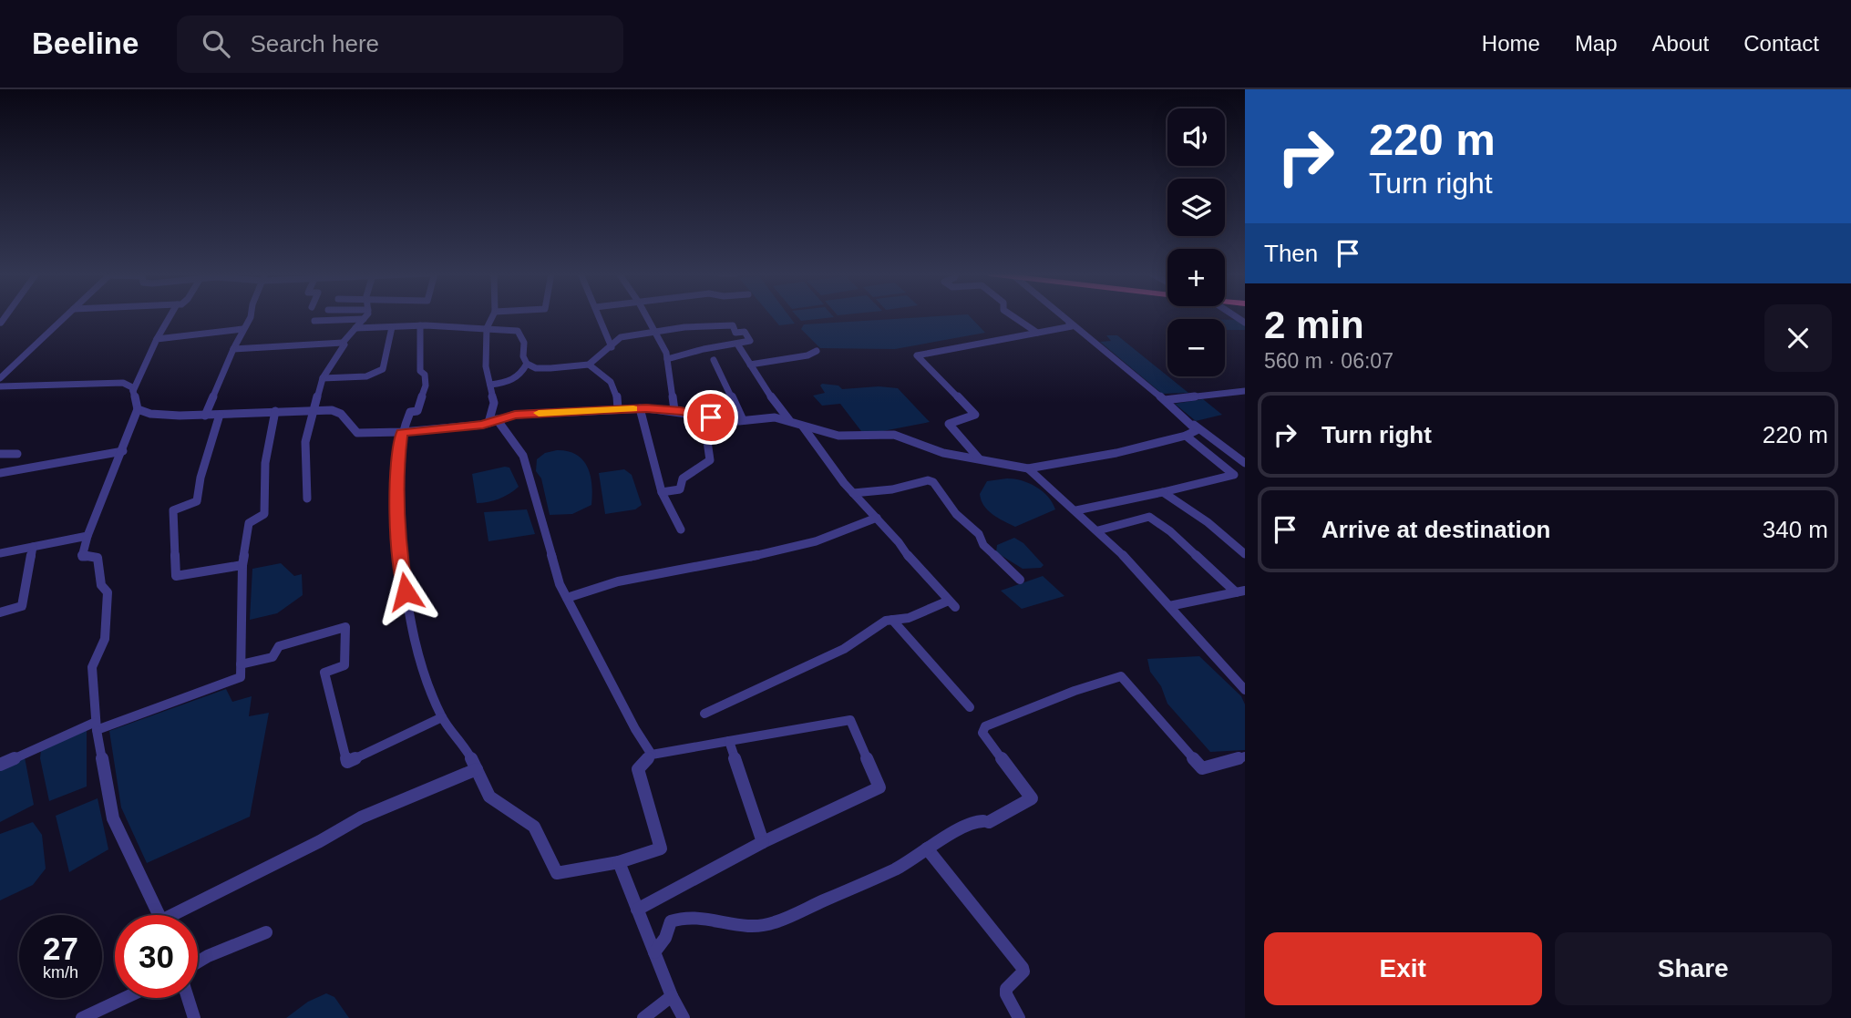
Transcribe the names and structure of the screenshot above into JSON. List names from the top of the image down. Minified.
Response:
{"page":{"header":"Beeline","search":"Search here","nav":["Home","Map","About","Contact"],"turn":["220 m","Turn right"],"map_buttons":["+","−"],"then":"Then","heading":["2 min","560 m · 06:07"],"list":[{"name":"Turn right","value":"220 m"},{"name":"Arrive at destination","value":"340 m"}],"speed":"27 km/h","limit":"30","buttons":["Exit","Share"]}}
